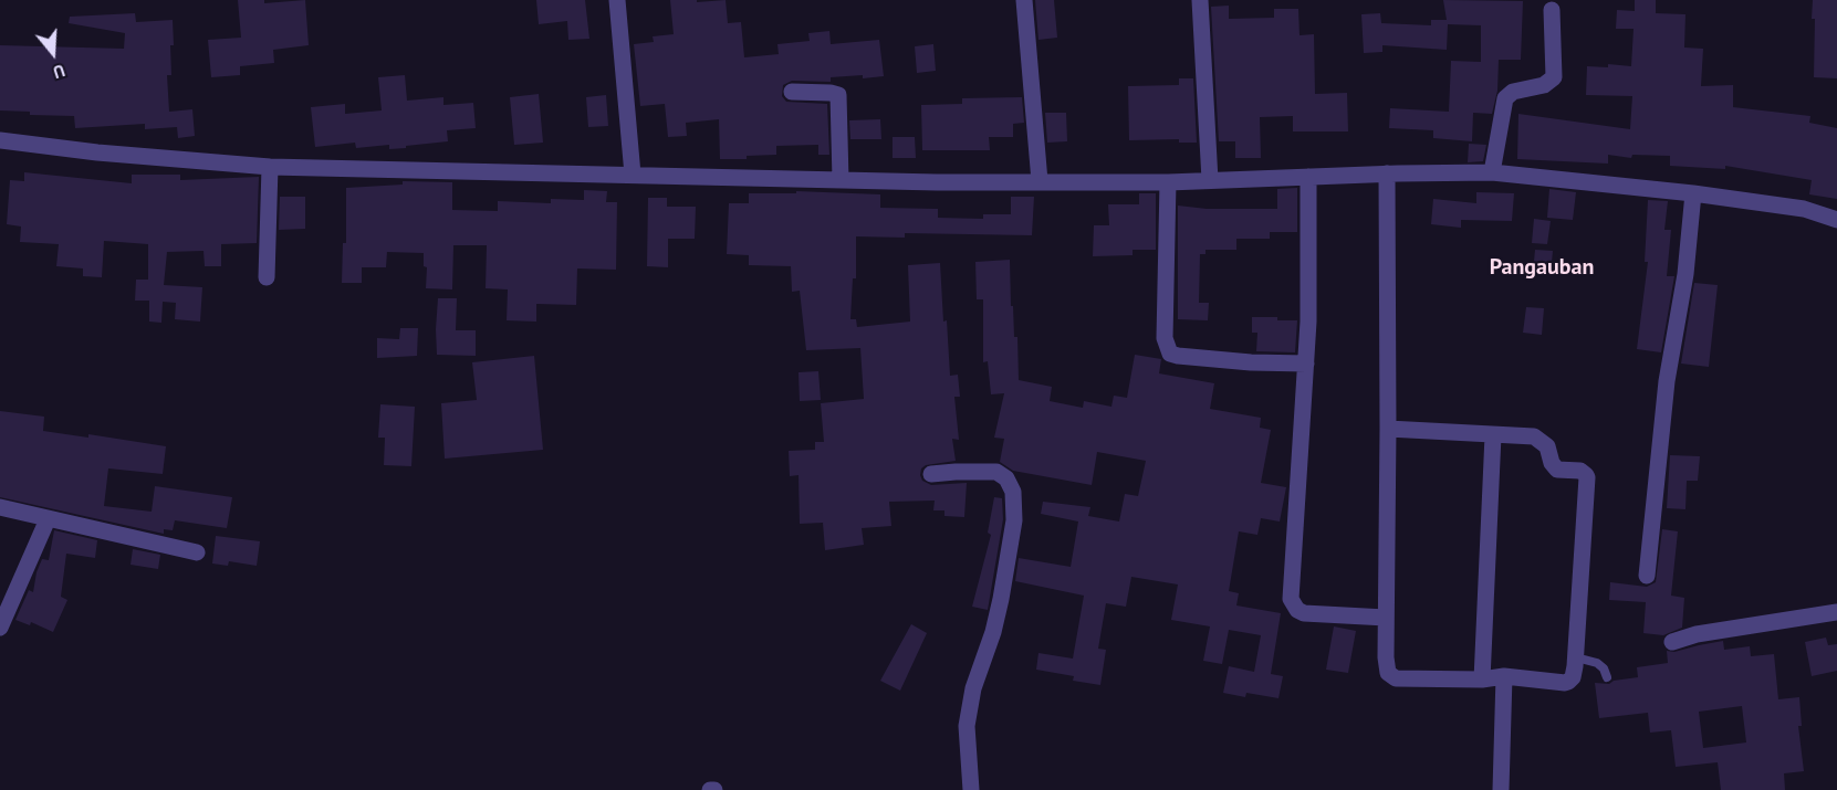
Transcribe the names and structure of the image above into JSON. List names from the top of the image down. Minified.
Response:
{"districts":["Pangauban"],"north":"bottom"}
